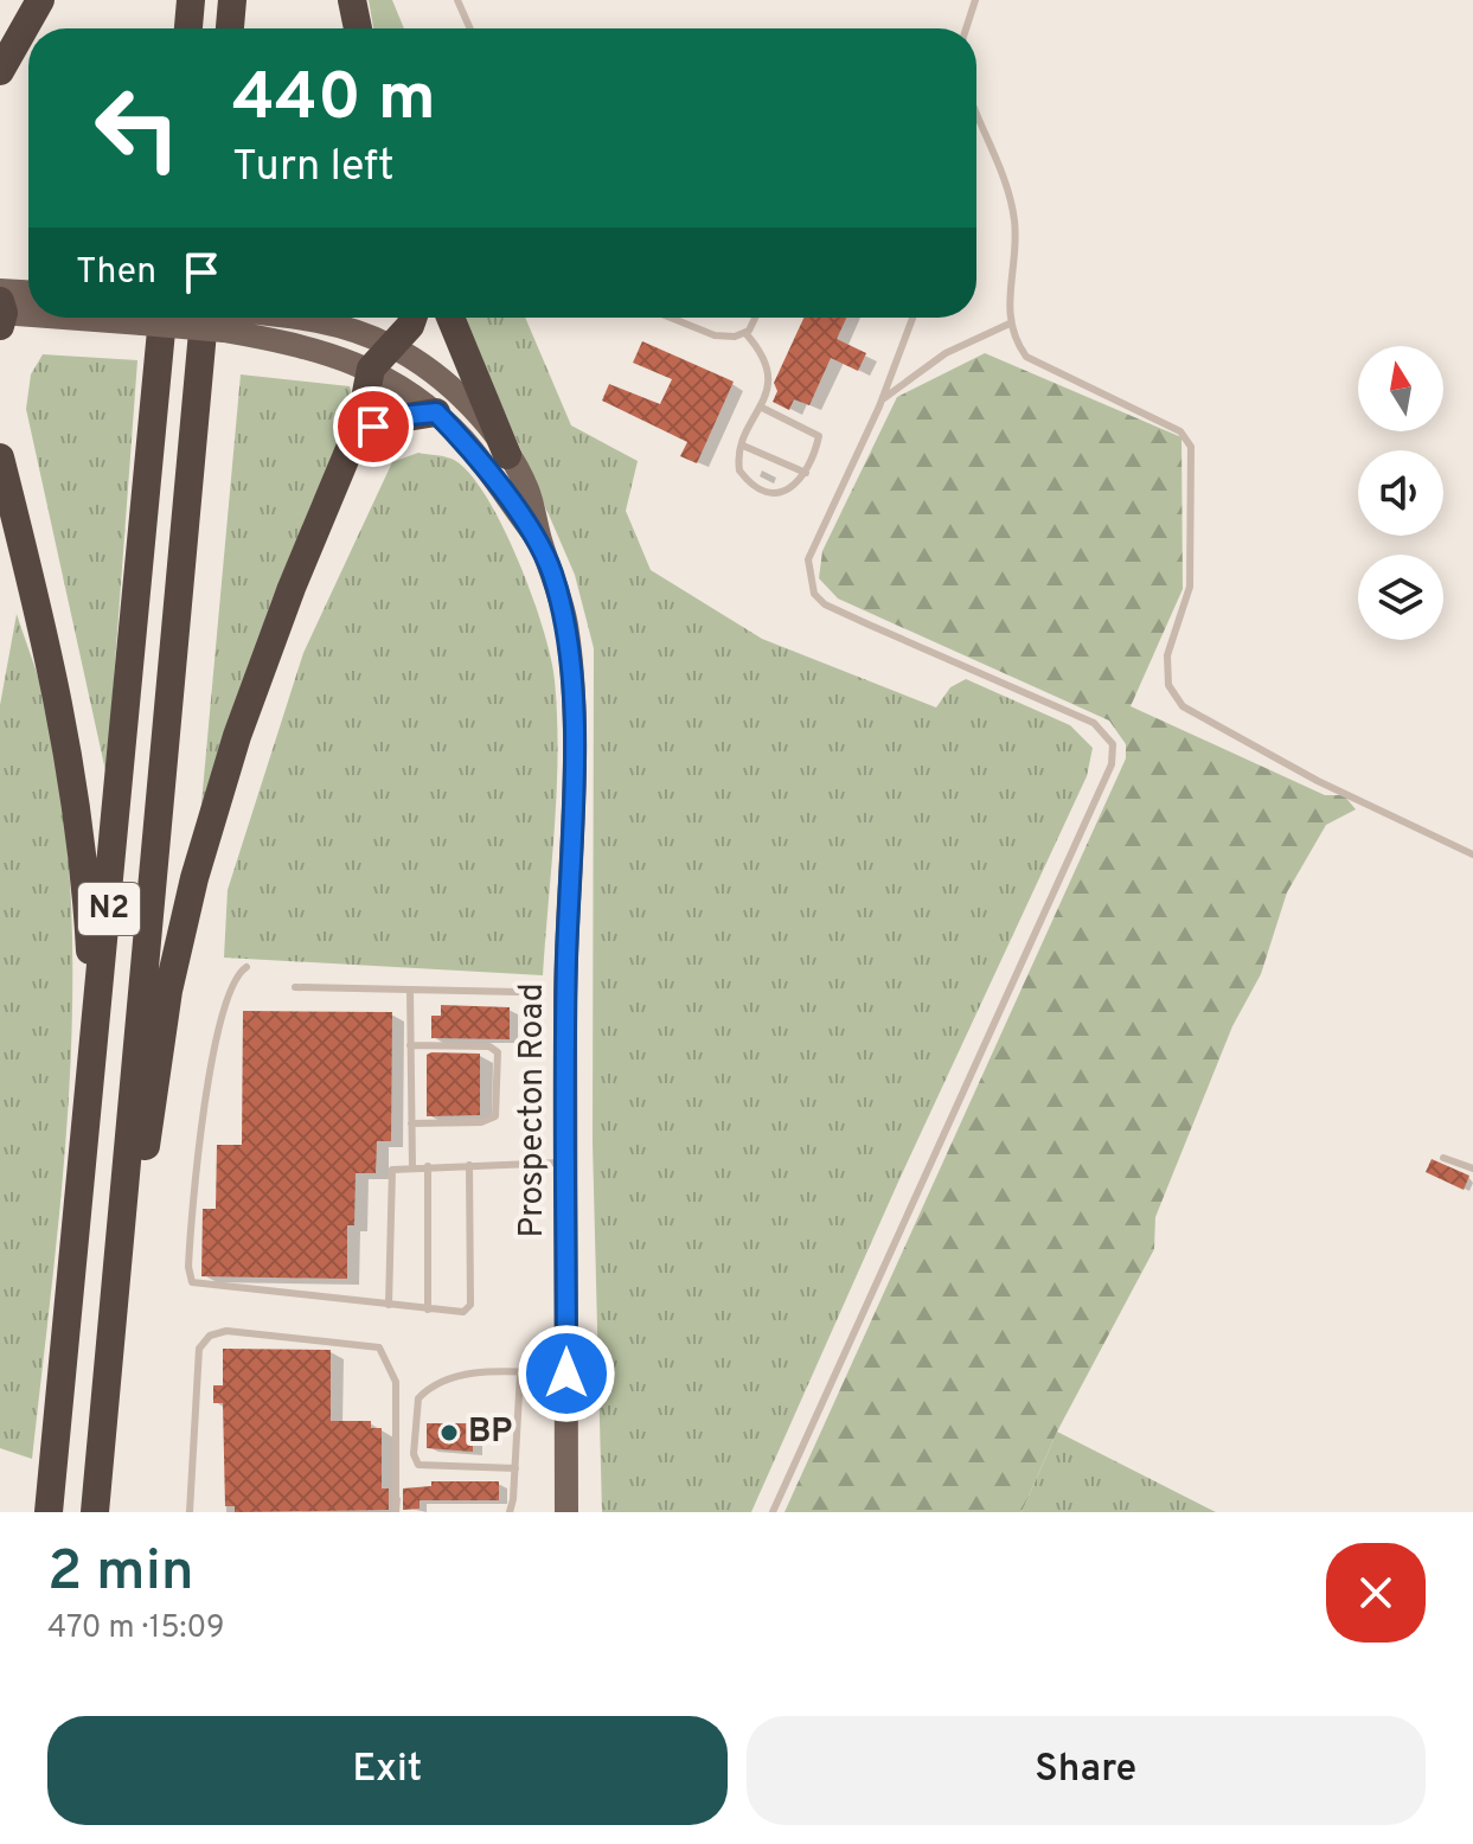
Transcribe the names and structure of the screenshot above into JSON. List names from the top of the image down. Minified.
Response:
{"streets":{"highway":["N2"],"main road":["Prospecton Road"]},"places":["BP"],"north":"top","page":{"turn":["440 m","Turn left"],"then":"Then","heading":["2 min","470 m · 15:09"],"buttons":["Exit","Share"]}}
